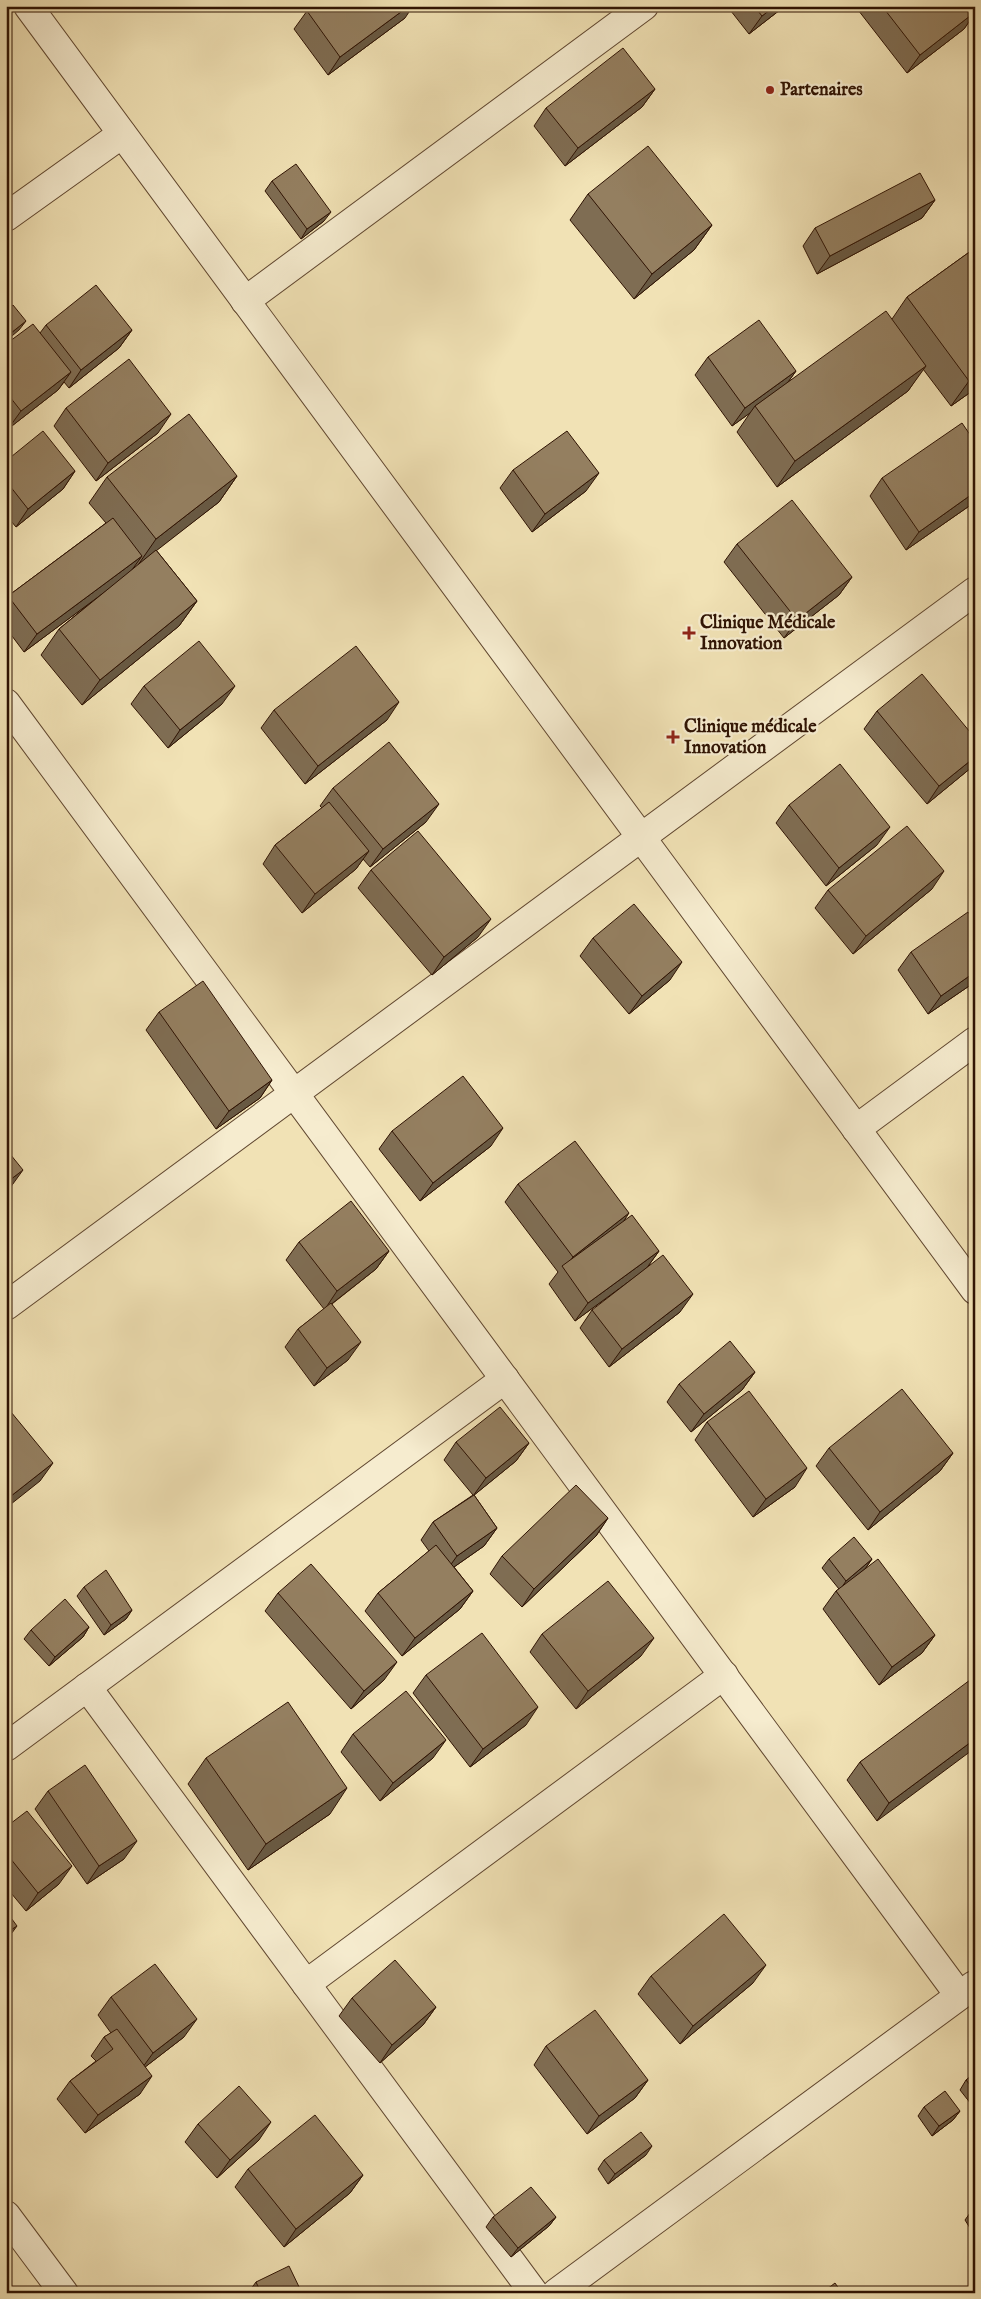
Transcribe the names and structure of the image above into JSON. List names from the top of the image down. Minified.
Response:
{"places":{"other":["Partenaires"],"health":["Clinique Médicale Innovation","Clinique médicale Innovation"]}}
